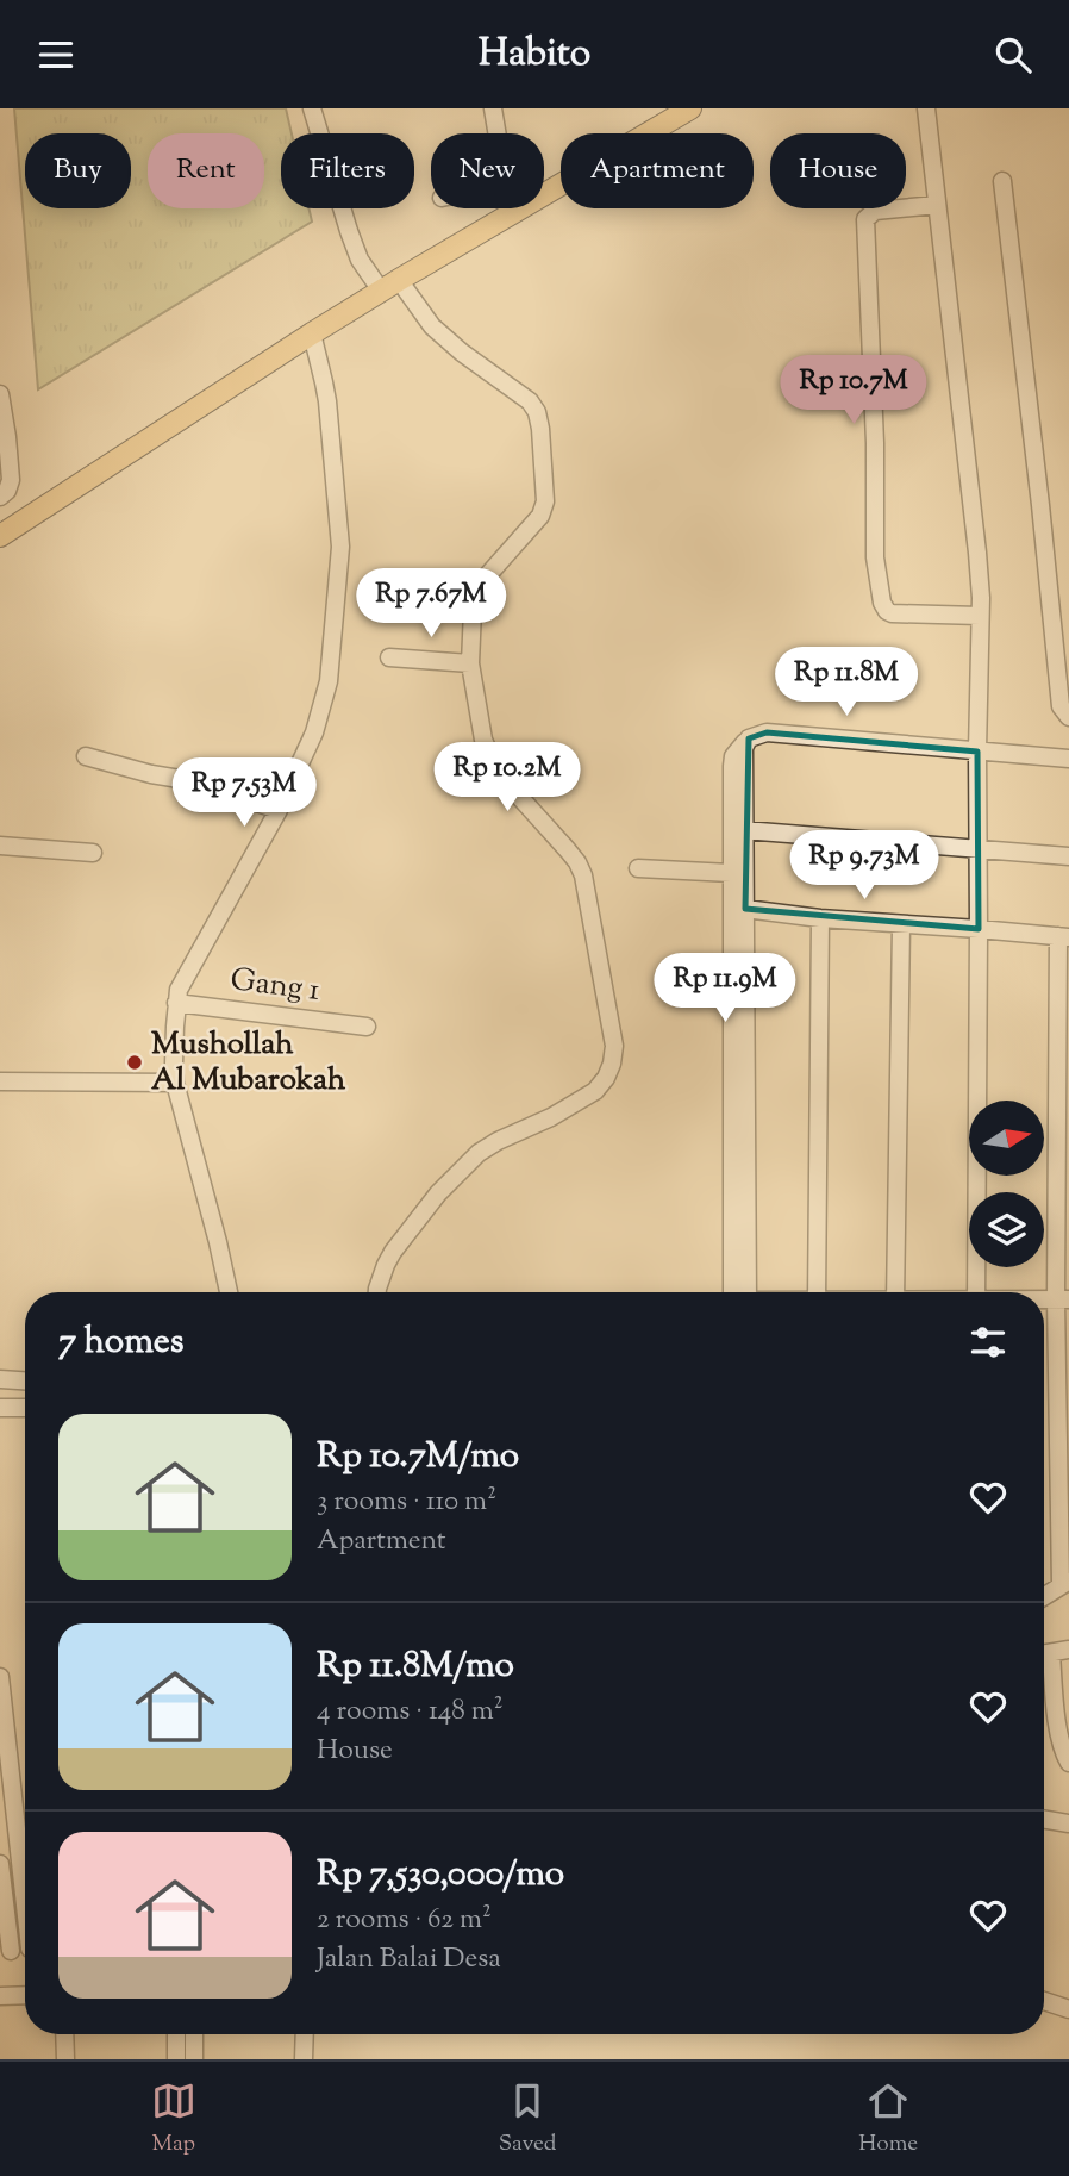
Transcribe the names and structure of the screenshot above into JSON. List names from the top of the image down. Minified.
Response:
{"streets":{"street":["Gang 1"]},"places":["Mushollah Al Mubarokah"],"north":"right","page":{"header":"Habito","chip":["Buy","Rent","Filters","New","Apartment","House"],"price":["Rp 10.7M","Rp 7.67M","Rp 11.8M","Rp 10.2M","Rp 7.53M","Rp 9.73M","Rp 11.9M"],"heading":"7 homes","list":[{"name":"Rp 10.7M/mo","note":"3 rooms · 110 m² · Apartment"},{"name":"Rp 11.8M/mo","note":"4 rooms · 148 m² · House"},{"name":"Rp 7,530,000/mo","note":"2 rooms · 62 m² · Jalan Balai Desa"}],"tabs":["Map","Saved","Home"]}}
